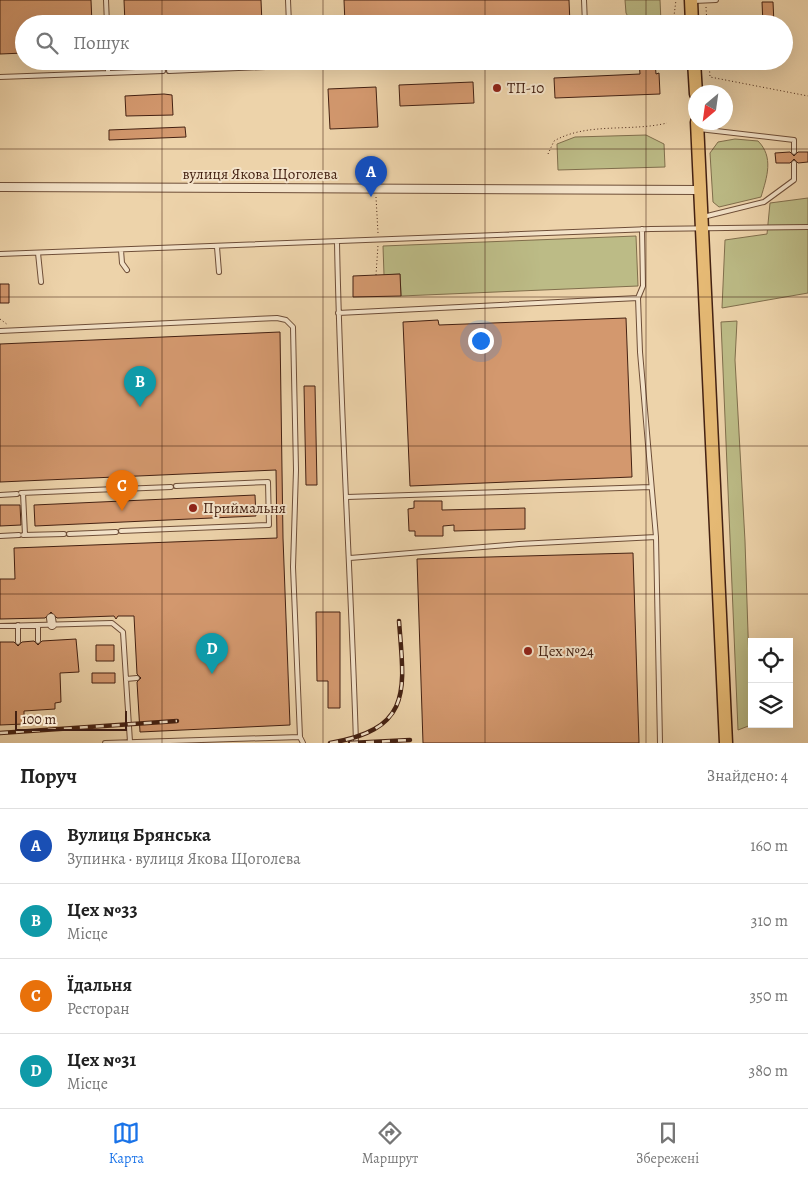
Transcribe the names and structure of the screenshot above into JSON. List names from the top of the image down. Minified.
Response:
{"streets":{"street":["вулиця Якова Щоголева"]},"places":["ТП-10","Приймальня","Цех №24"],"scale_bar":"100 m","north":"bottom left","page":{"search":"Пошук","pins":["A","B","C","D"],"scale":"100 m","heading":["Поруч","Знайдено: 4"],"list":[{"mark":"A","name":"Вулиця Брянська","note":"Зупинка · вулиця Якова Щоголева","value":"160 m"},{"mark":"B","name":"Цех №33","note":"Місце","value":"310 m"},{"mark":"C","name":"Їдальня","note":"Ресторан","value":"350 m"},{"mark":"D","name":"Цех №31","note":"Місце","value":"380 m"}],"nav":["Карта","Маршрут","Збережені"]}}
